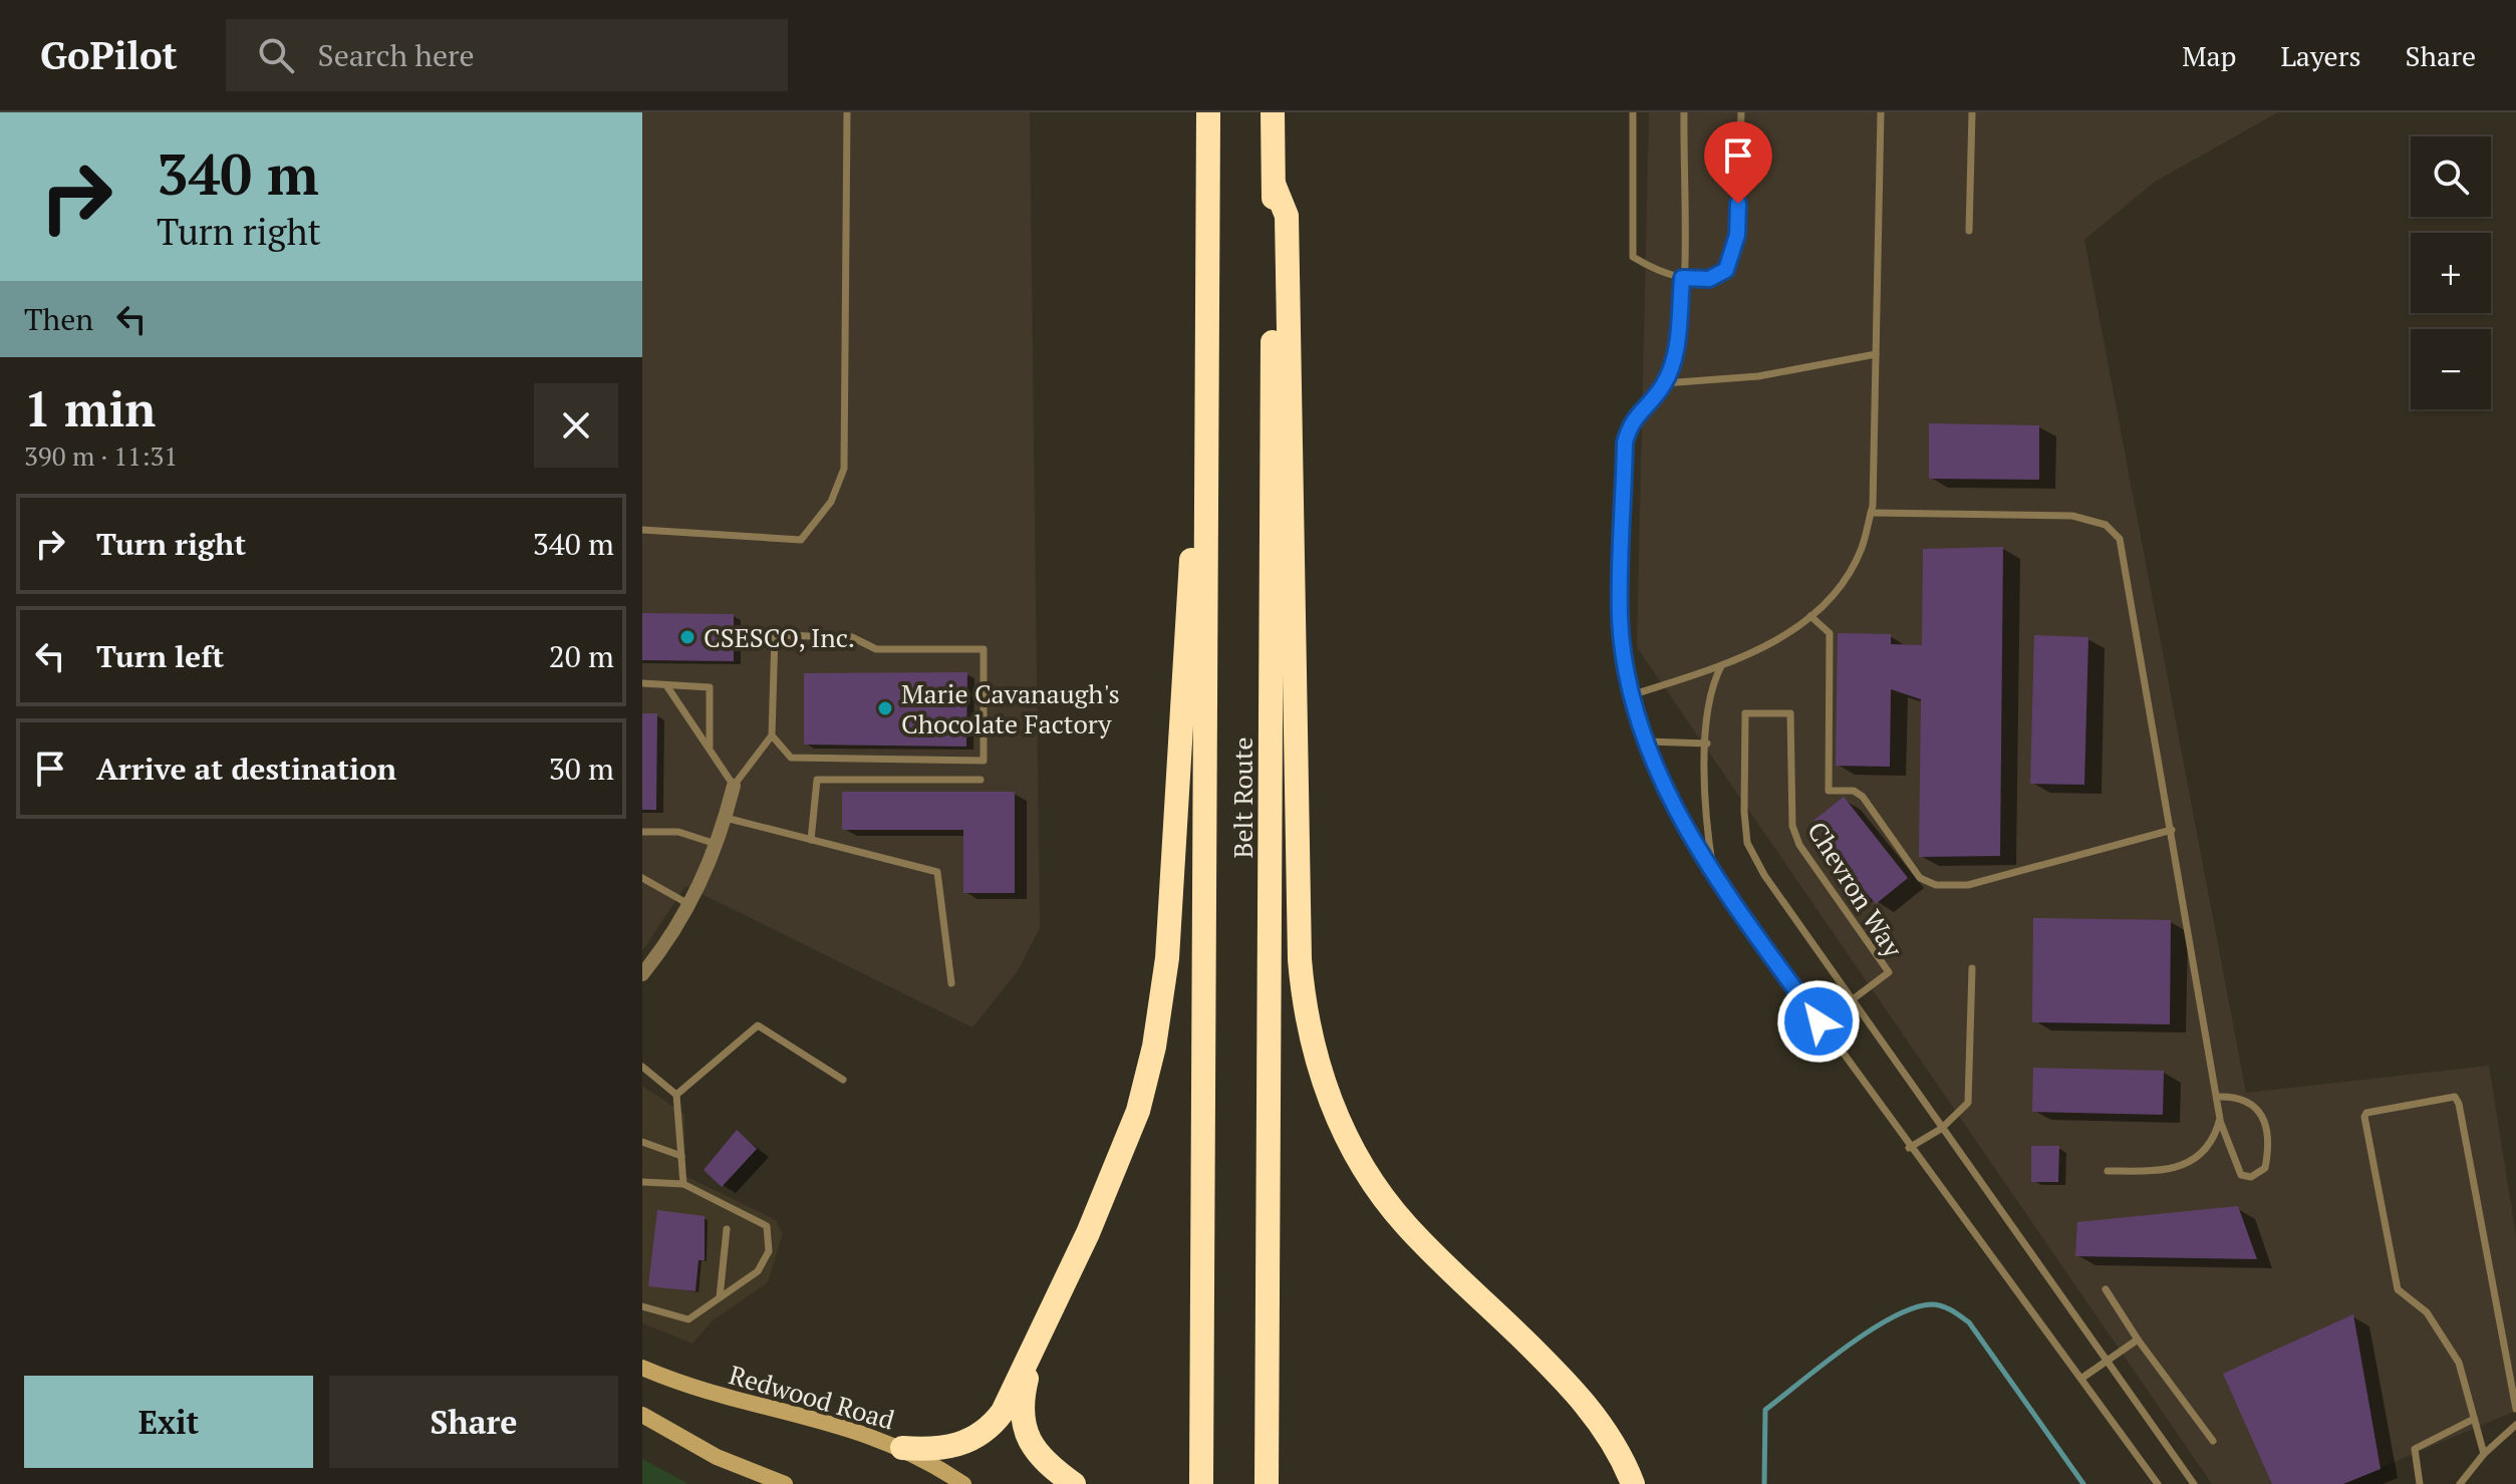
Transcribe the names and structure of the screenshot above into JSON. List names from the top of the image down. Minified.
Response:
{"streets":{"highway":["Belt Route"],"main road":["Redwood Road"],"lane":["Chevron Way"]},"places":["CSESCO, Inc.","Marie Cavanaugh's Chocolate Factory"],"page":{"header":"GoPilot","search":"Search here","nav":["Map","Layers","Share"],"turn":["340 m","Turn right"],"map_buttons":["+","−"],"then":"Then","heading":["1 min","390 m · 11:31"],"list":[{"name":"Turn right","value":"340 m"},{"name":"Turn left","value":"20 m"},{"name":"Arrive at destination","value":"30 m"}],"buttons":["Exit","Share"]}}
